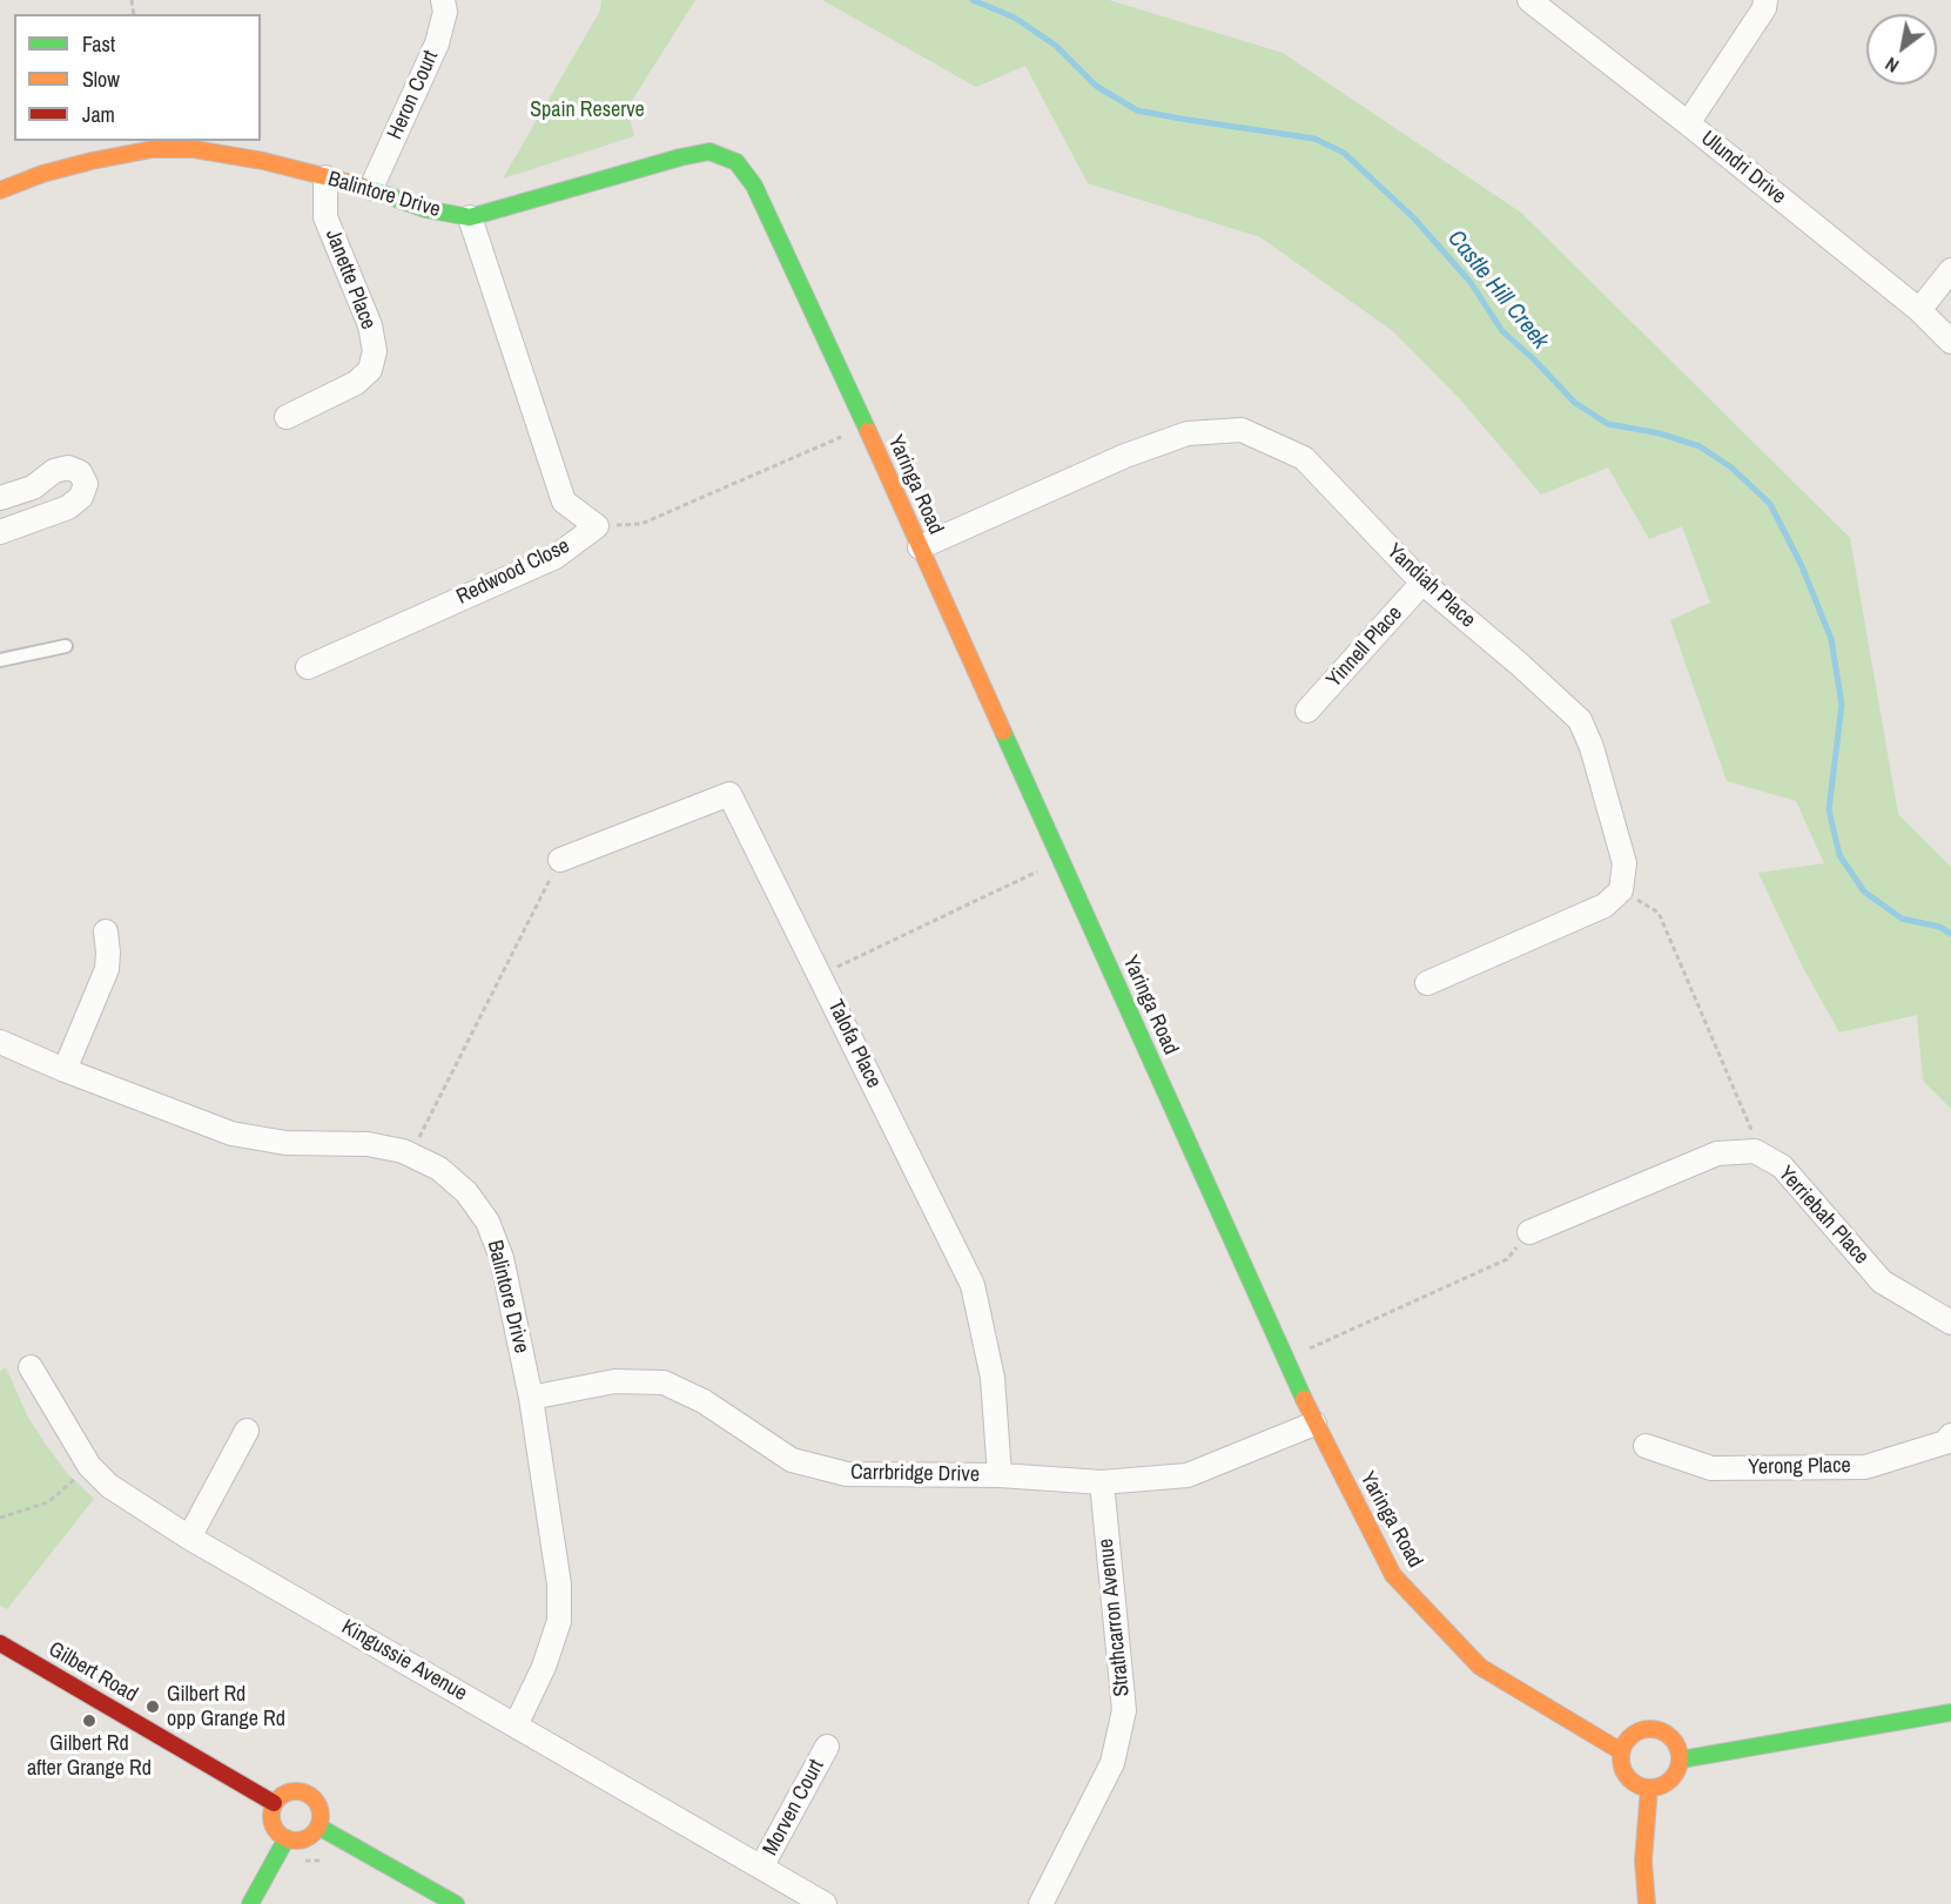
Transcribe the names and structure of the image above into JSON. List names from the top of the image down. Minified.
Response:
{"streets":{"street":["Heron Court","Ulundri Drive","Balintore Drive","Janette Place","Yaringa Road","Redwood Close","Yandiah Place","Yinnell Place","Talofa Place","Yerriebah Place","Yerong Place","Carrbridge Drive","Strathcarron Avenue","Kingussie Avenue","Gilbert Road","Morven Court"]},"crossings":[["Heron Court","Balintore Drive"],["Balintore Drive","Janette Place"],["Balintore Drive","Yaringa Road"],["Balintore Drive","Redwood Close"],["Balintore Drive","Carrbridge Drive"],["Balintore Drive","Kingussie Avenue"],["Yaringa Road","Yandiah Place"],["Yaringa Road","Carrbridge Drive"],["Yandiah Place","Yinnell Place"],["Talofa Place","Carrbridge Drive"],["Carrbridge Drive","Strathcarron Avenue"],["Kingussie Avenue","Morven Court"]],"water":["Castle Hill Creek"],"parks":["Spain Reserve"],"places":["Gilbert Rd opp Grange Rd","Gilbert Rd after Grange Rd"],"legend":["Fast","Slow","Jam"],"north":"bottom left"}
